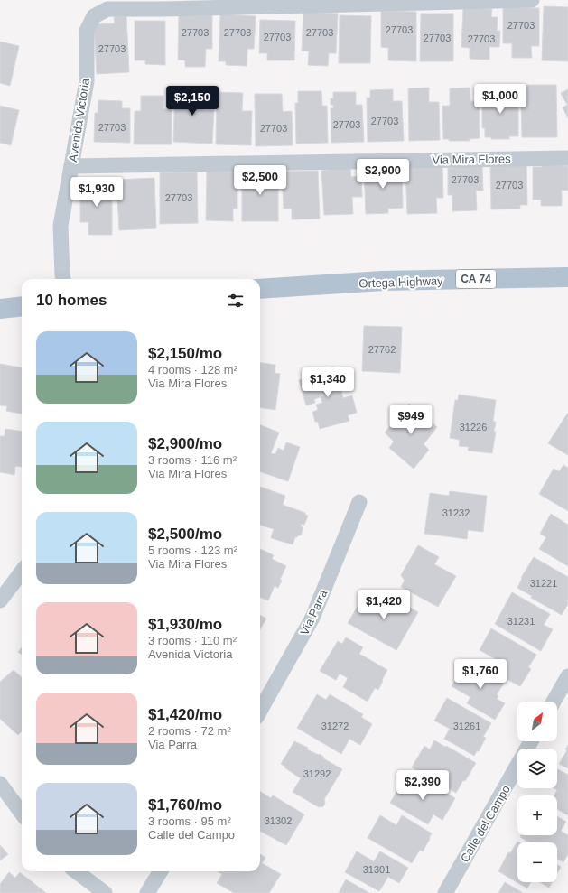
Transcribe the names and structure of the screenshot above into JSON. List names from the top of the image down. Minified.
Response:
{"streets":{"main road":["CA 74","Ortega Highway"],"street":["Avenida Victoria","Via Mira Flores","Via Parra","Calle del Campo"]},"crossings":[["Avenida Victoria","Via Mira Flores"]],"house_numbers":["27703","27703","27703","27703","27703","27703","27703","27703","27703","27703","27703","27703","27703","27703","27703","27703","27762","31226","31232","31221","31231","31272","31261","31292","31302","31301"],"north":"top right","page":{"price":["$1,000","$2,150","$2,900","$2,500","$1,930","$1,340","$949","$1,420","$1,760","$2,390"],"heading":"10 homes","list":[{"name":"$2,150/mo","note":"4 rooms · 128 m² · Via Mira Flores"},{"name":"$2,900/mo","note":"3 rooms · 116 m² · Via Mira Flores"},{"name":"$2,500/mo","note":"5 rooms · 123 m² · Via Mira Flores"},{"name":"$1,930/mo","note":"3 rooms · 110 m² · Avenida Victoria"},{"name":"$1,420/mo","note":"2 rooms · 72 m² · Via Parra"},{"name":"$1,760/mo","note":"3 rooms · 95 m² · Calle del Campo"}],"map_buttons":["+","−"]}}
